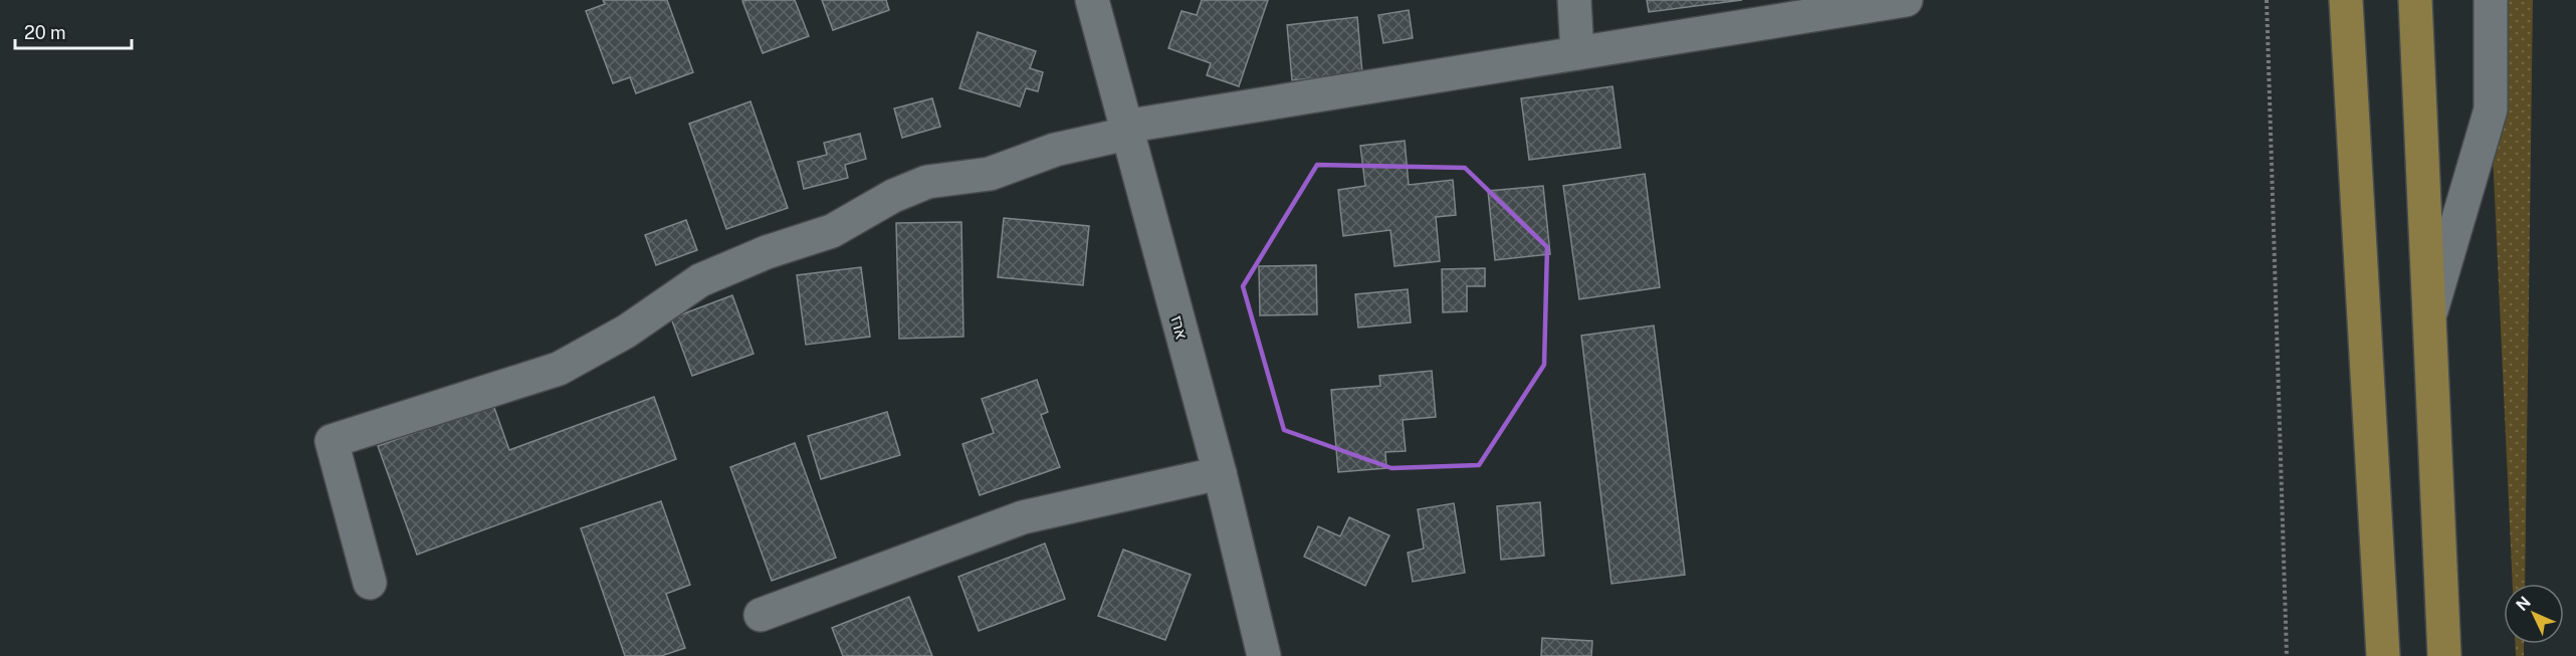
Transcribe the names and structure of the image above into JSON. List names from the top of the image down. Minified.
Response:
{"streets":{"street":["ארז"]},"scale_bar":"20 m","north":"top left"}
